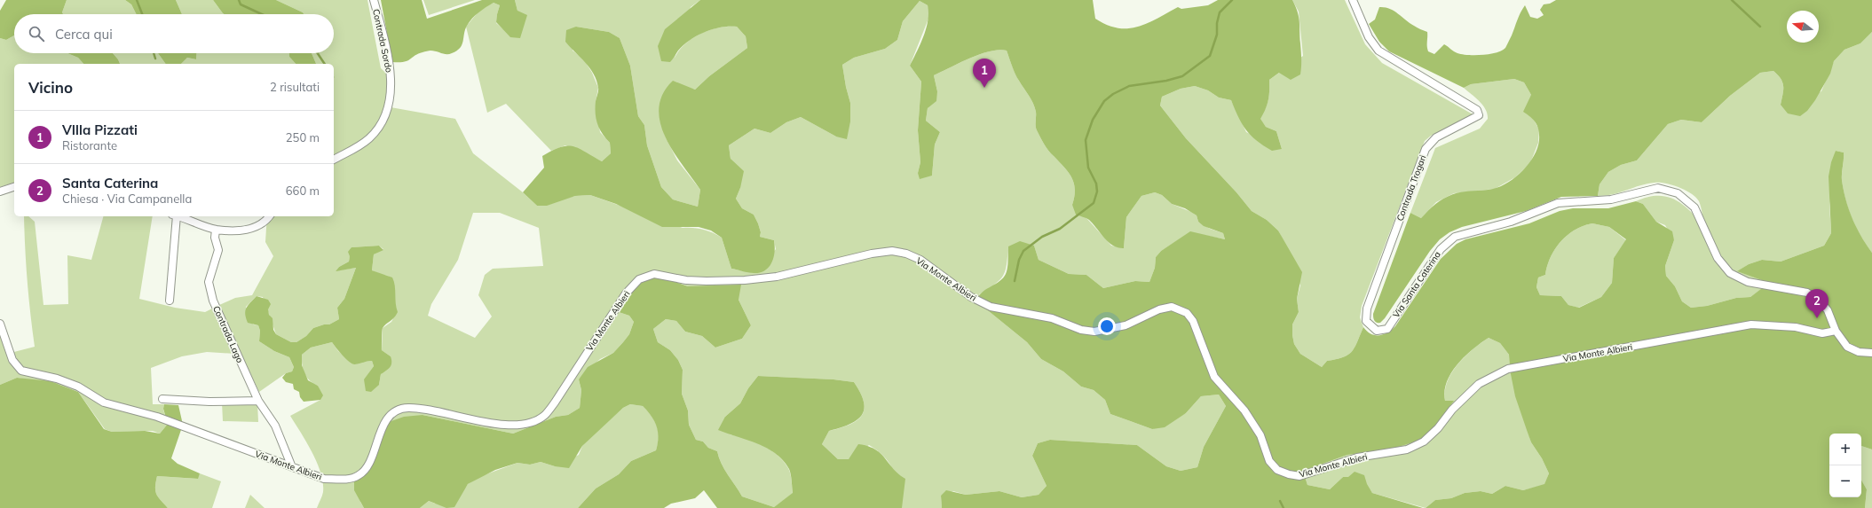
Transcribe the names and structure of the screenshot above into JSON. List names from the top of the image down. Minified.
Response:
{"streets":{"street":["Contrada Sordo","Contrada Trogari","Via Monte Albieri","Via Santa Caterina","Contrada Lago"]},"crossings":[["Contrada Trogari","Via Santa Caterina"],["Via Monte Albieri","Via Santa Caterina"],["Via Monte Albieri","Contrada Lago"]],"north":"left","page":{"search":"Cerca qui","pins":["1","2"],"heading":["Vicino","2 risultati"],"list":[{"mark":"1","name":"VIlla Pizzati","note":"Ristorante","value":"250 m"},{"mark":"2","name":"Santa Caterina","note":"Chiesa · Via Campanella","value":"660 m"}],"map_buttons":["+","−"]}}
